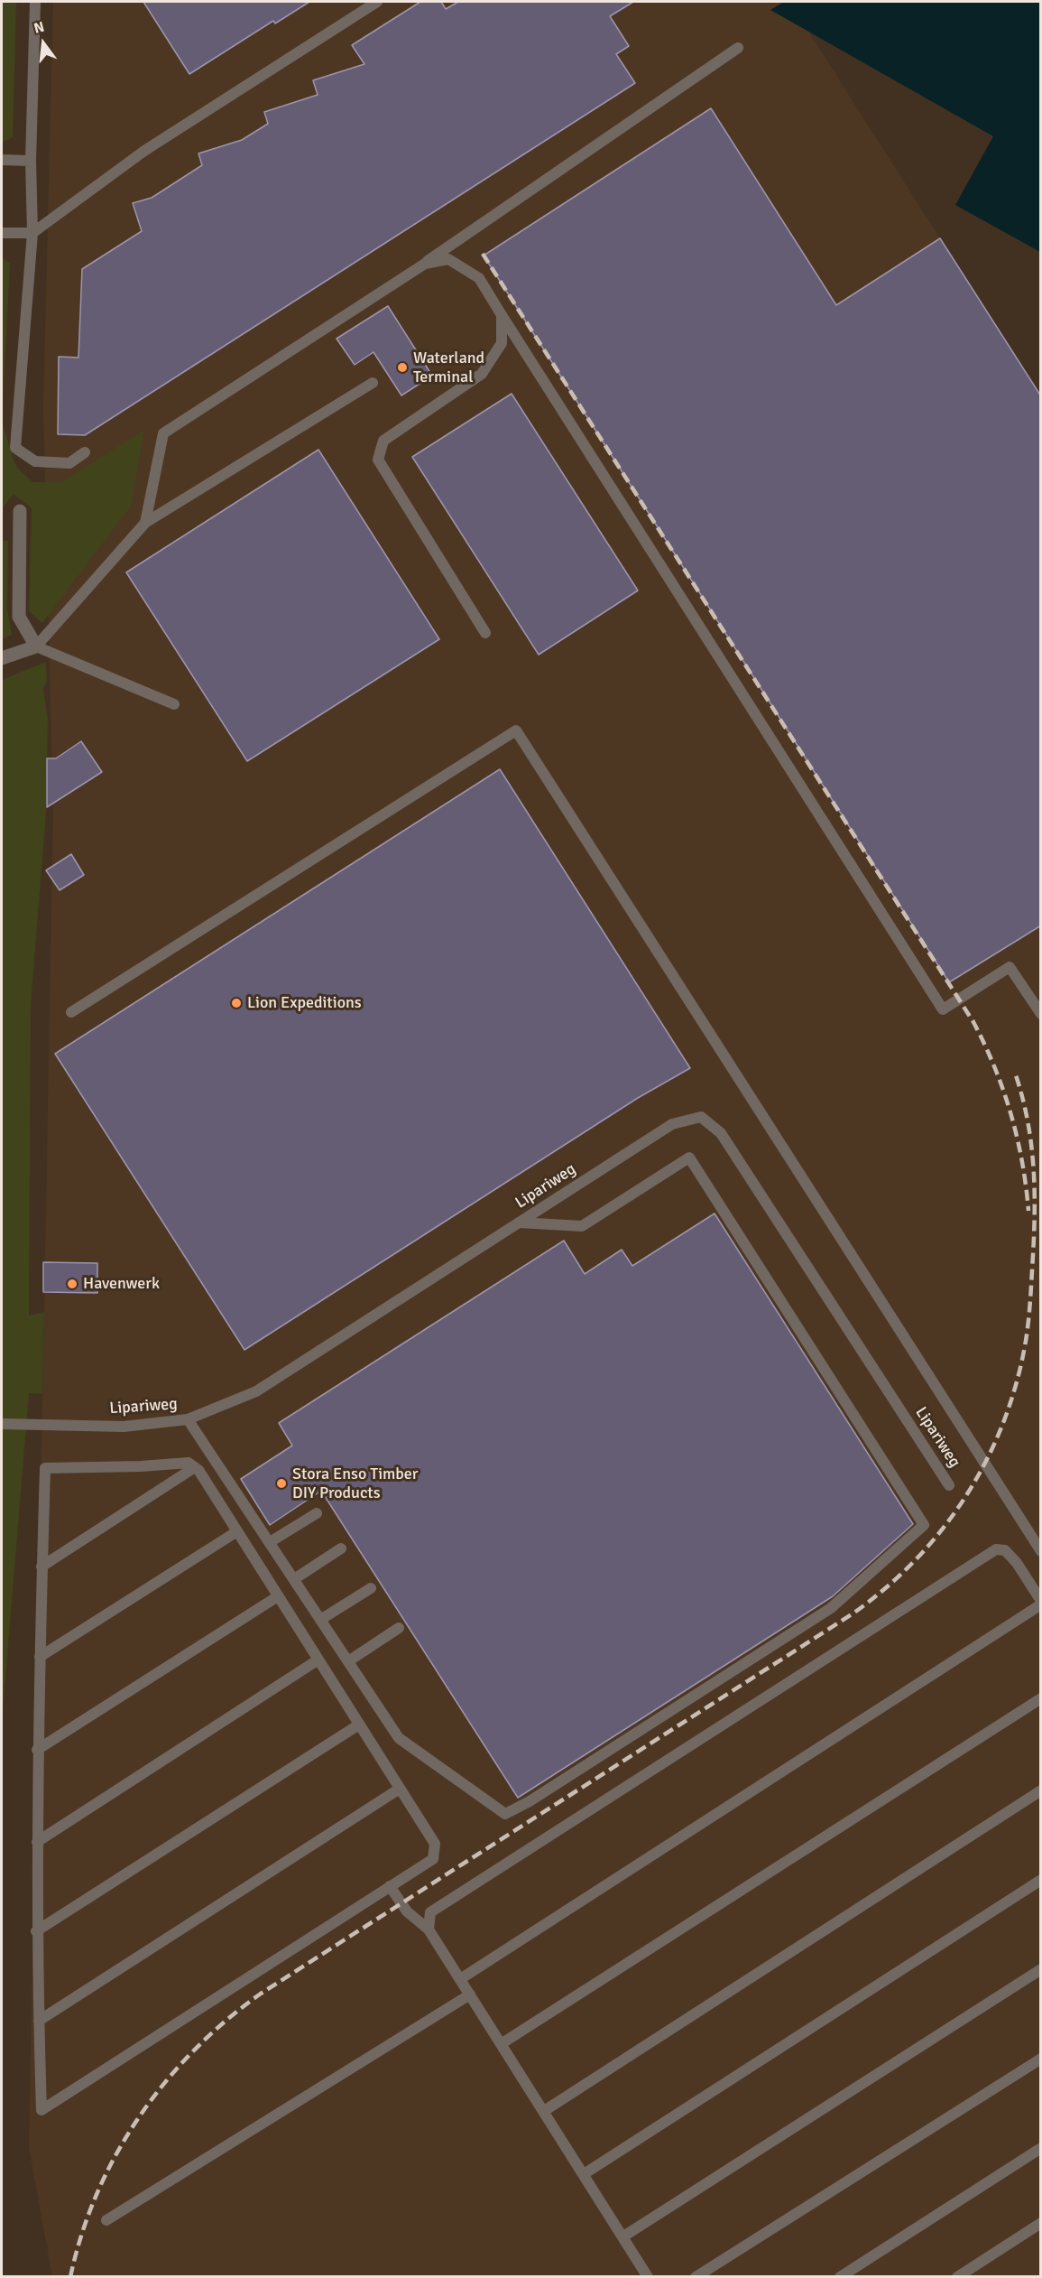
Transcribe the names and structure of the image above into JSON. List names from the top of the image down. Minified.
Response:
{"streets":{"lane":["Lipariweg"]},"places":["Waterland Terminal","Lion Expeditions","Havenwerk","Stora Enso Timber DIY Products"],"north":"top"}
